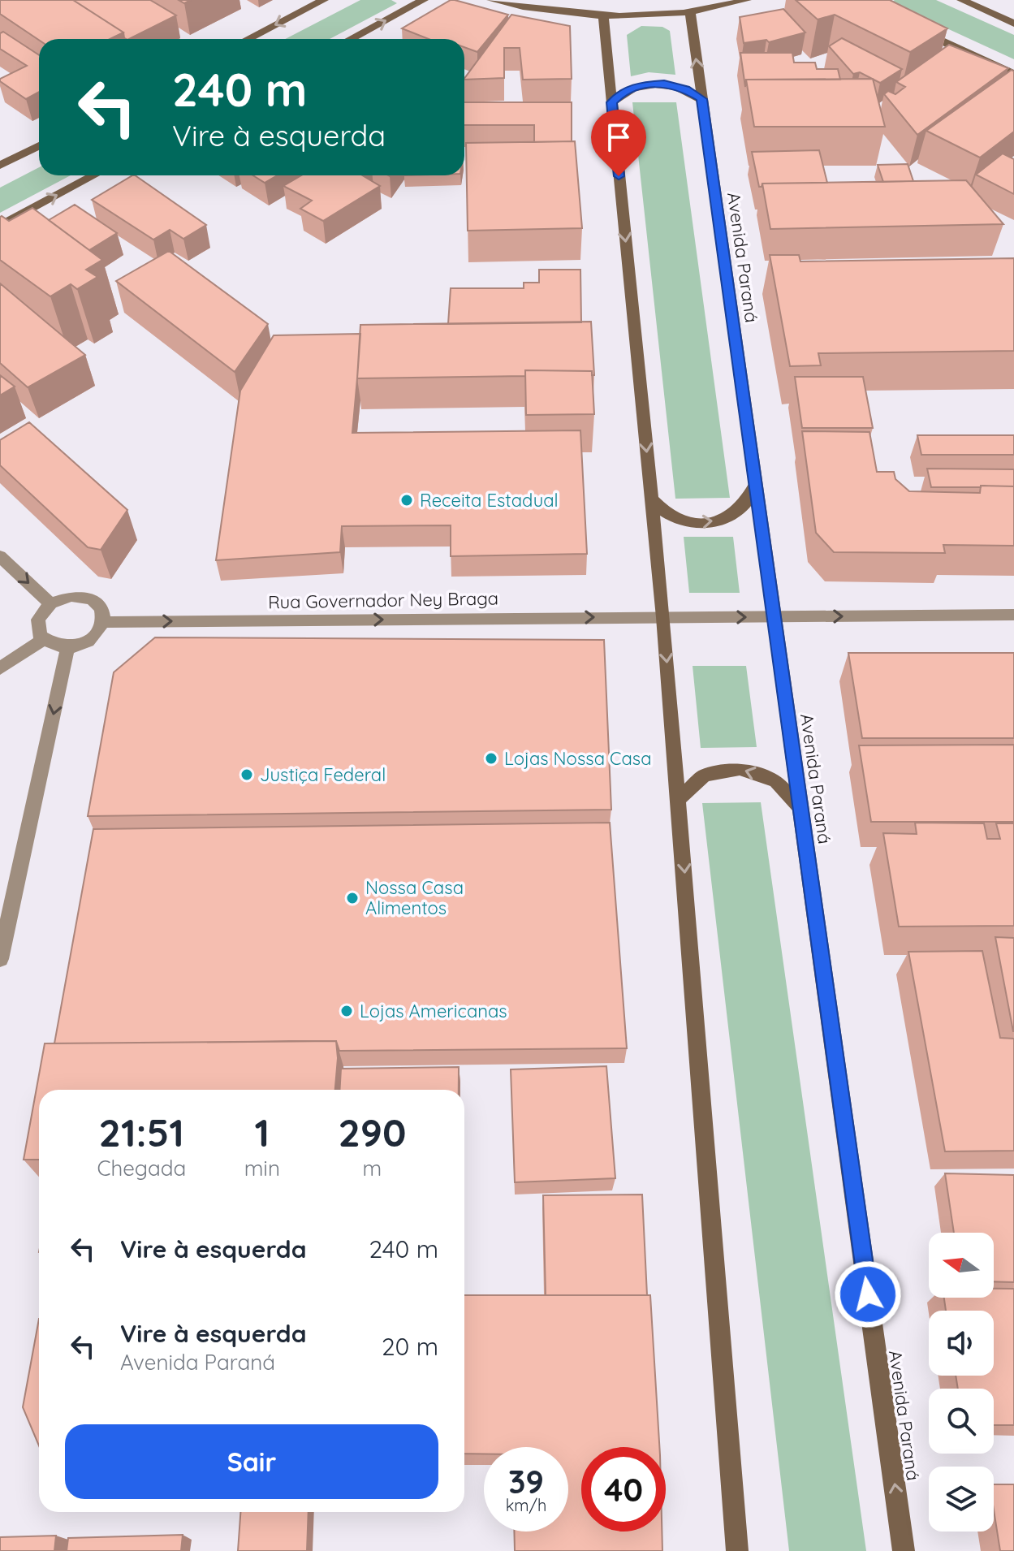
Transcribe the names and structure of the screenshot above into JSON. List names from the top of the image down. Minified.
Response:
{"streets":{"street":["Avenida Paraná","Rua Governador Ney Braga"]},"crossings":[["Avenida Paraná","Rua Governador Ney Braga"]],"one_way":["Rua Governador Ney Braga"],"places":["Receita Estadual","Lojas Nossa Casa","Justiça Federal","Nossa Casa Alimentos","Lojas Americanas"],"north":"left","page":{"turn":["240 m","Vire à esquerda"],"eta":["21:51","Chegada","1","min","290","m"],"list":[{"name":"Vire à esquerda","value":"240 m"},{"name":"Vire à esquerda","note":"Avenida Paraná","value":"20 m"}],"buttons":"Sair","speed":"39 km/h","limit":"40"}}
